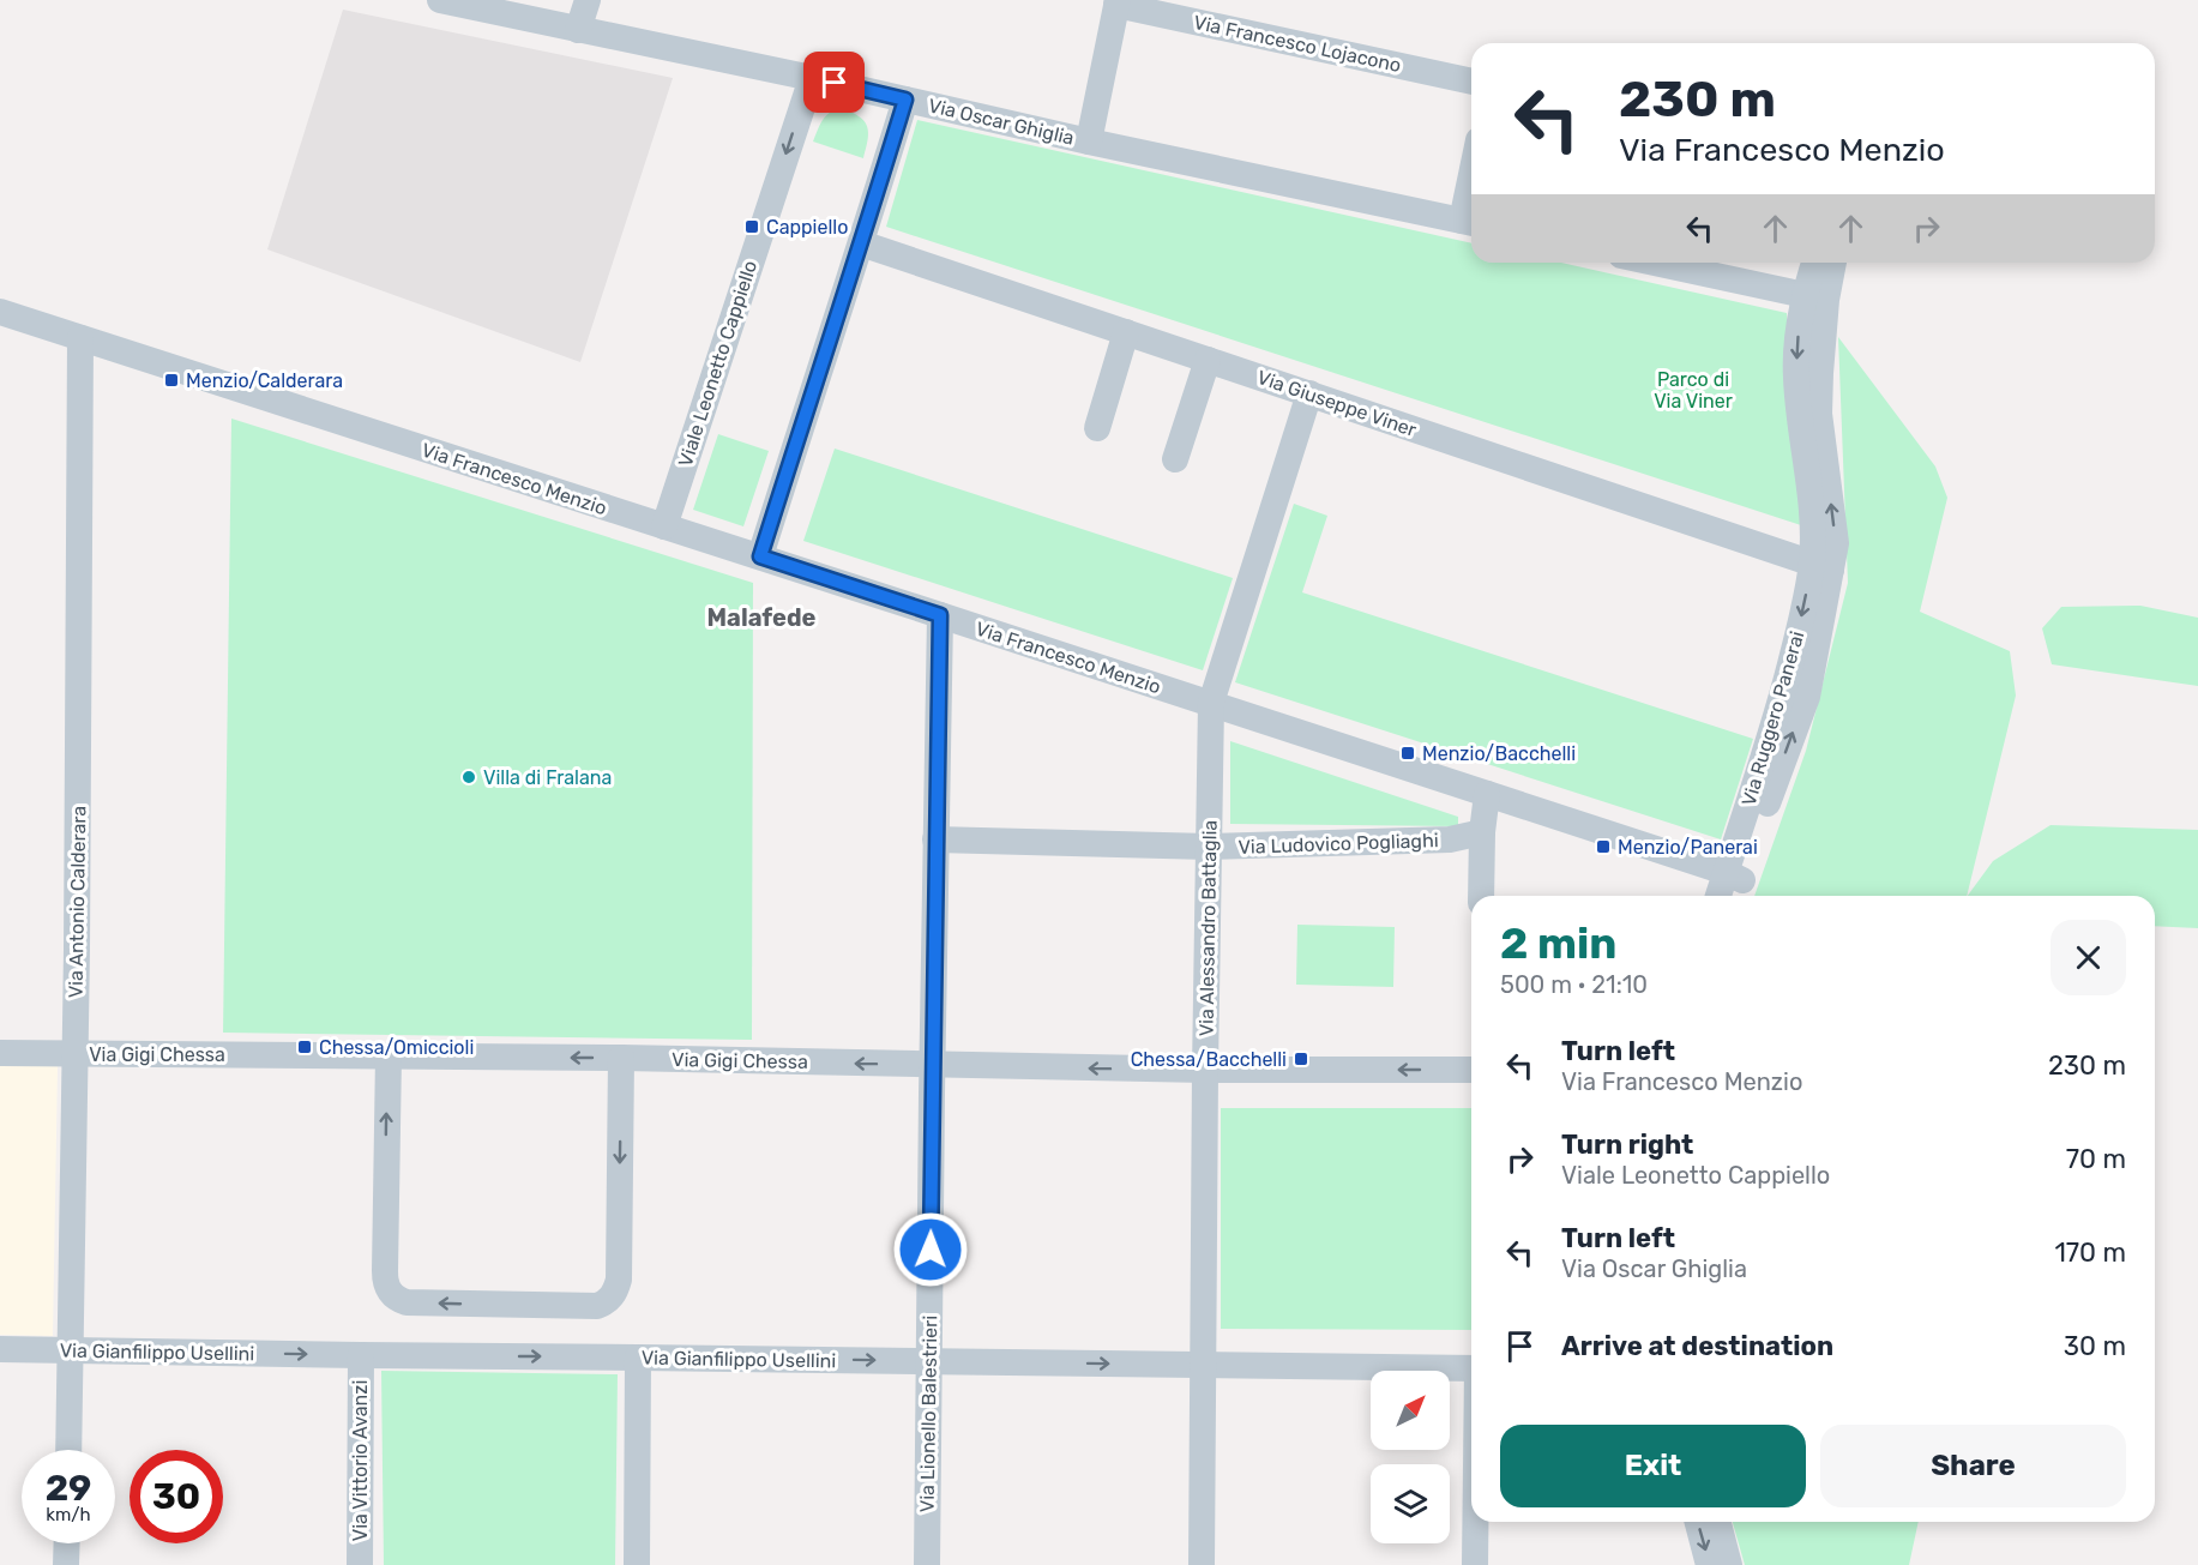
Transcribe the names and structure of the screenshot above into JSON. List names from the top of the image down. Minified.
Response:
{"streets":{"street":["Via Francesco Lojacono","Via Oscar Ghiglia","Viale Leonetto Cappiello","Via Giuseppe Viner","Via Francesco Menzio","Via Ruggero Panerai","Via Ludovico Pogliaghi","Via Antonio Calderara","Via Alessandro Battaglia","Via Gigi Chessa","Via Gianfilippo Usellini","Via Lionello Balestrieri","Via Vittorio Avanzi"]},"crossings":[["Via Oscar Ghiglia","Viale Leonetto Cappiello"],["Viale Leonetto Cappiello","Via Francesco Menzio"],["Via Giuseppe Viner","Via Ruggero Panerai"],["Via Giuseppe Viner","Via Alessandro Battaglia"],["Via Francesco Menzio","Via Ruggero Panerai"],["Via Francesco Menzio","Via Antonio Calderara"],["Via Francesco Menzio","Via Alessandro Battaglia"],["Via Francesco Menzio","Via Lionello Balestrieri"],["Via Ludovico Pogliaghi","Via Alessandro Battaglia"],["Via Ludovico Pogliaghi","Via Lionello Balestrieri"],["Via Antonio Calderara","Via Gigi Chessa"],["Via Antonio Calderara","Via Gianfilippo Usellini"],["Via Alessandro Battaglia","Via Gigi Chessa"],["Via Alessandro Battaglia","Via Gianfilippo Usellini"],["Via Gigi Chessa","Via Lionello Balestrieri"],["Via Gianfilippo Usellini","Via Lionello Balestrieri"],["Via Gianfilippo Usellini","Via Vittorio Avanzi"]],"one_way":["Via Gigi Chessa","Via Gianfilippo Usellini"],"districts":["Malafede"],"parks":["Parco di Via Viner"],"places":{"transit":["Cappiello","Menzio/Calderara","Menzio/Bacchelli","Menzio/Panerai","Chessa/Omiccioli","Chessa/Bacchelli"],"other":["Villa di Fralana"]},"north":"top right","page":{"turn":["230 m","Via Francesco Menzio"],"heading":["2 min","500 m · 21:10"],"list":[{"name":"Turn left","note":"Via Francesco Menzio","value":"230 m"},{"name":"Turn right","note":"Viale Leonetto Cappiello","value":"70 m"},{"name":"Turn left","note":"Via Oscar Ghiglia","value":"170 m"},{"name":"Arrive at destination","value":"30 m"}],"buttons":["Exit","Share"],"speed":"29 km/h","limit":"30"}}
